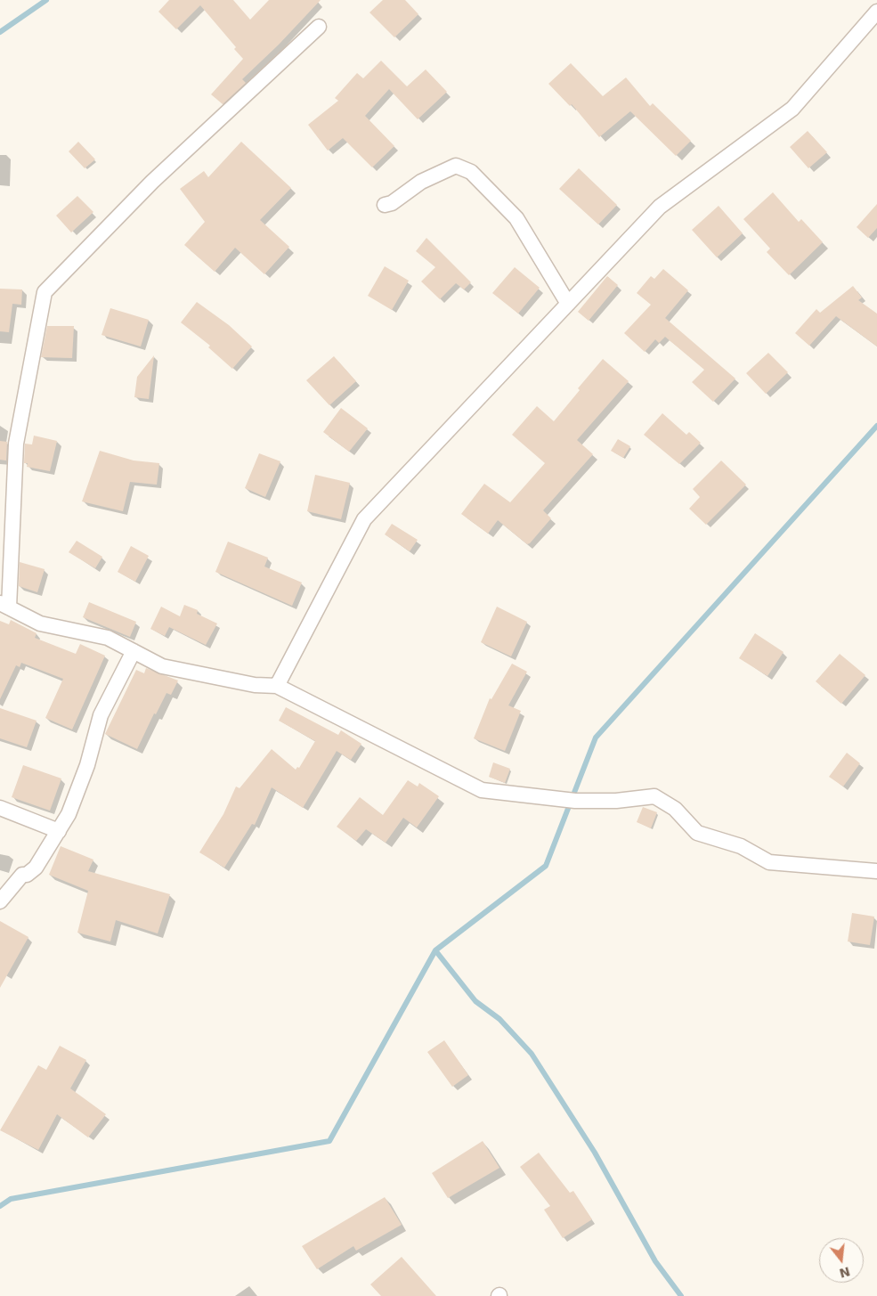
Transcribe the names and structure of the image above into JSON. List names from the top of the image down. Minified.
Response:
{"north":"bottom"}
